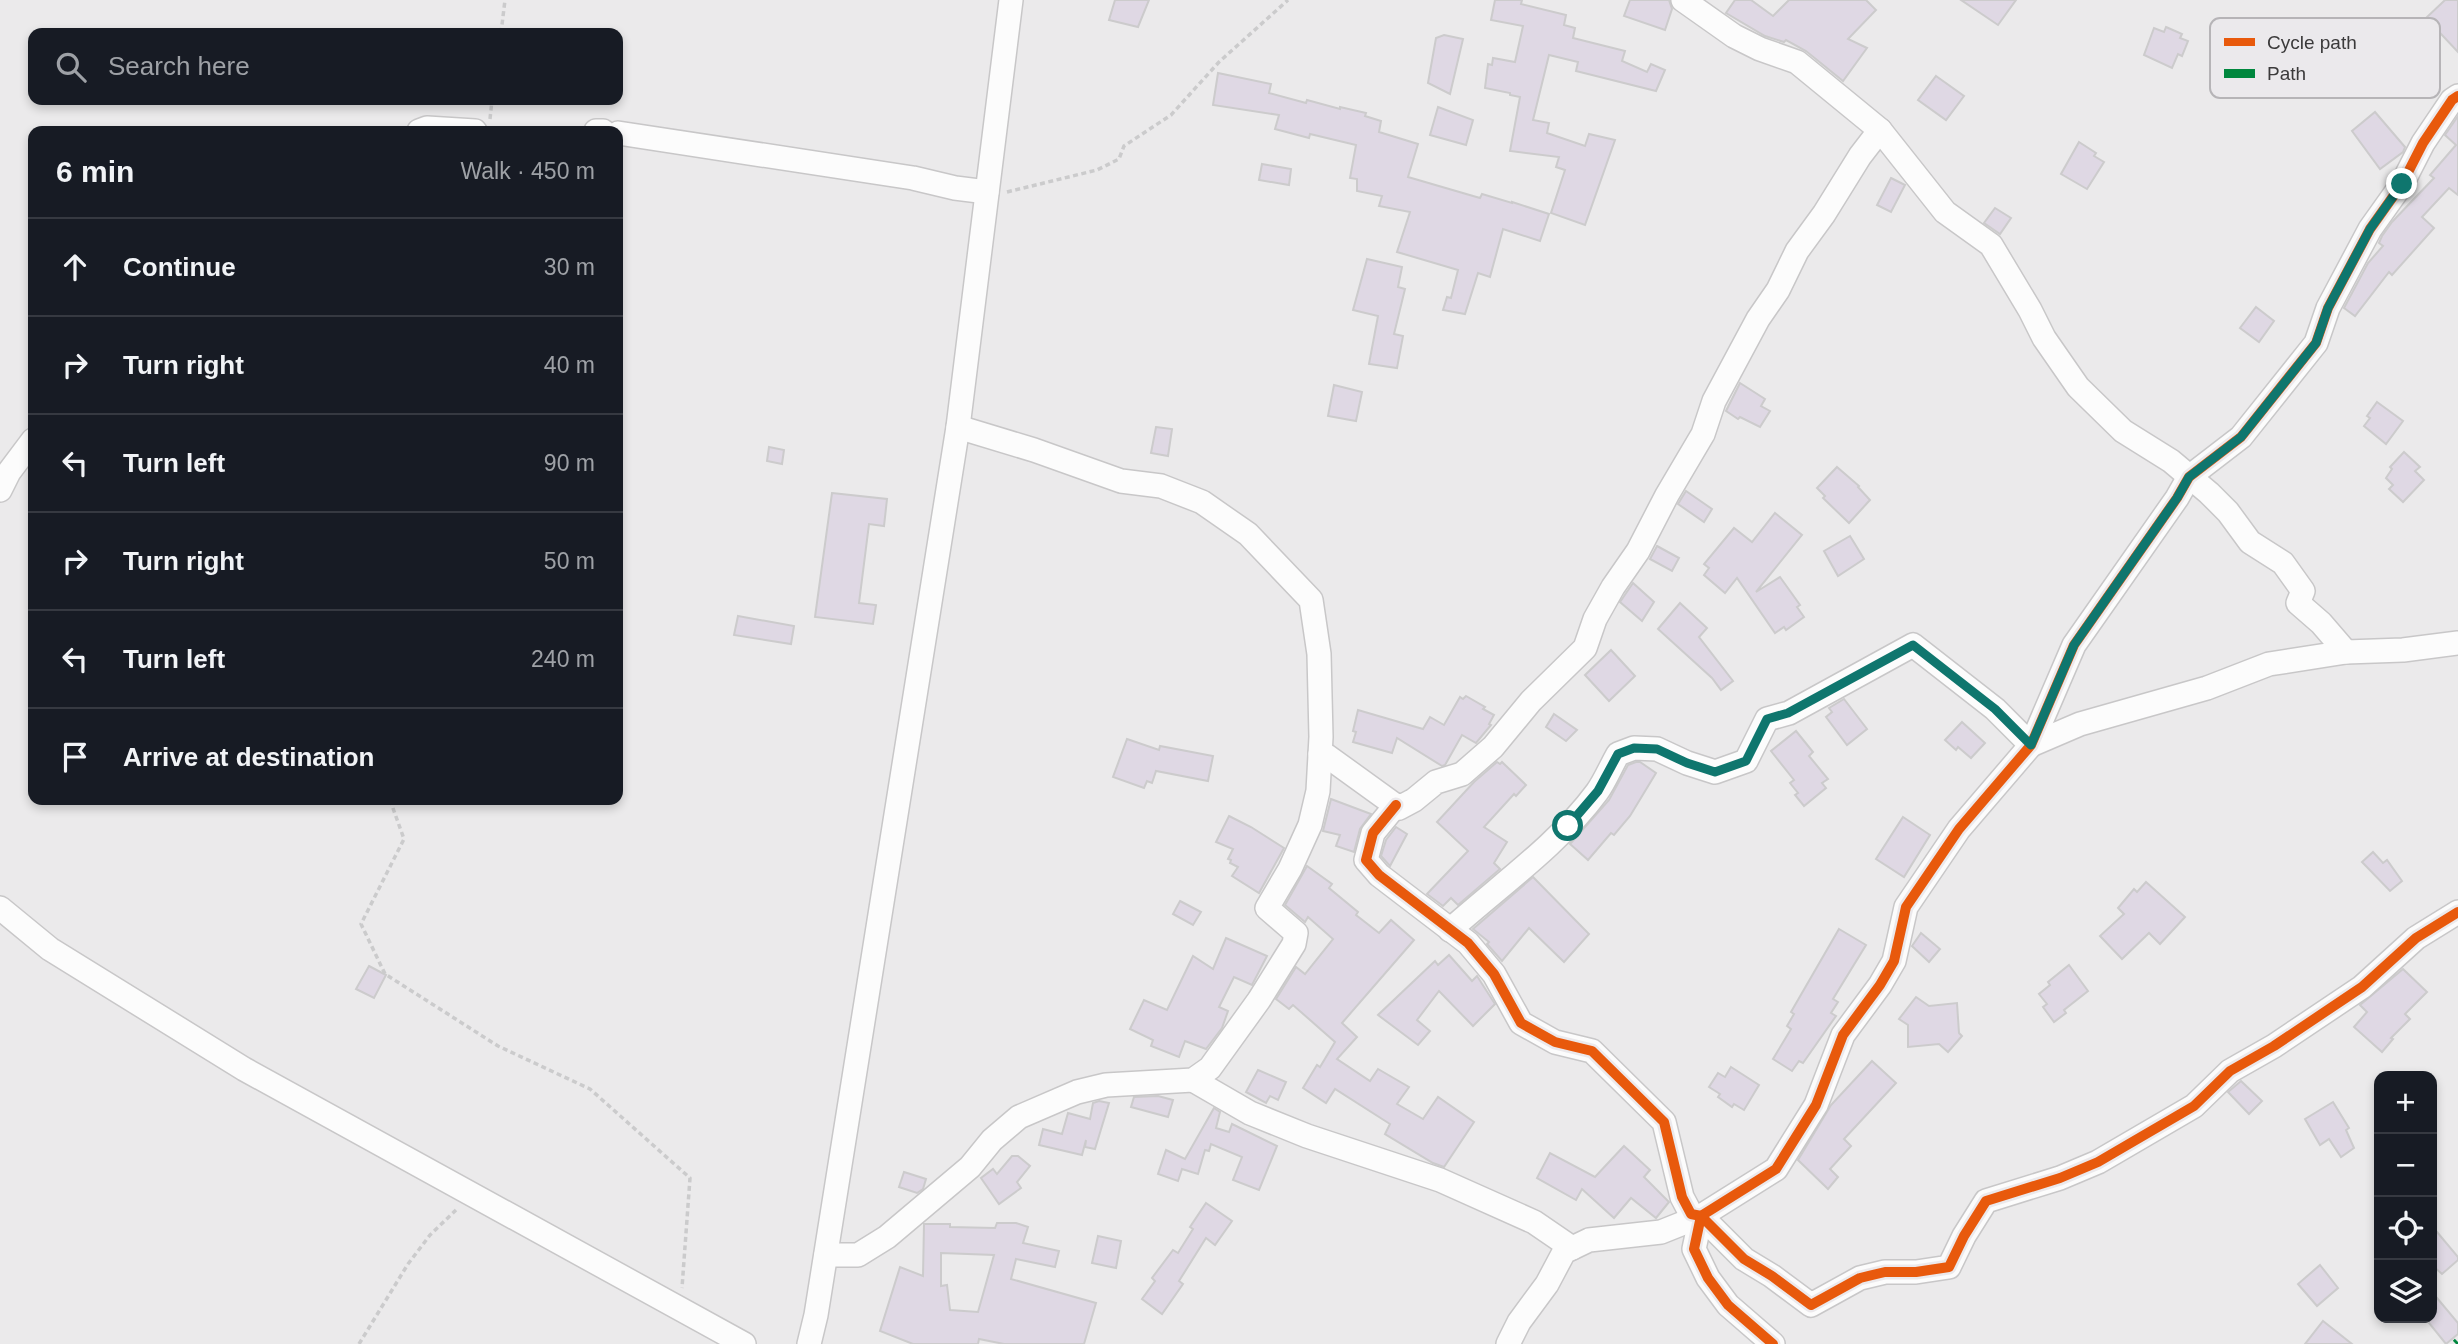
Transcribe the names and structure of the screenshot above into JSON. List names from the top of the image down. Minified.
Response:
{"legend":["Cycle path","Path"],"page":{"search":"Search here","heading":["6 min","Walk · 450 m"],"list":[["Continue","30 m"],["Turn right","40 m"],["Turn left","90 m"],["Turn right","50 m"],["Turn left","240 m"],"Arrive at destination"],"map_buttons":["+","−"]}}
